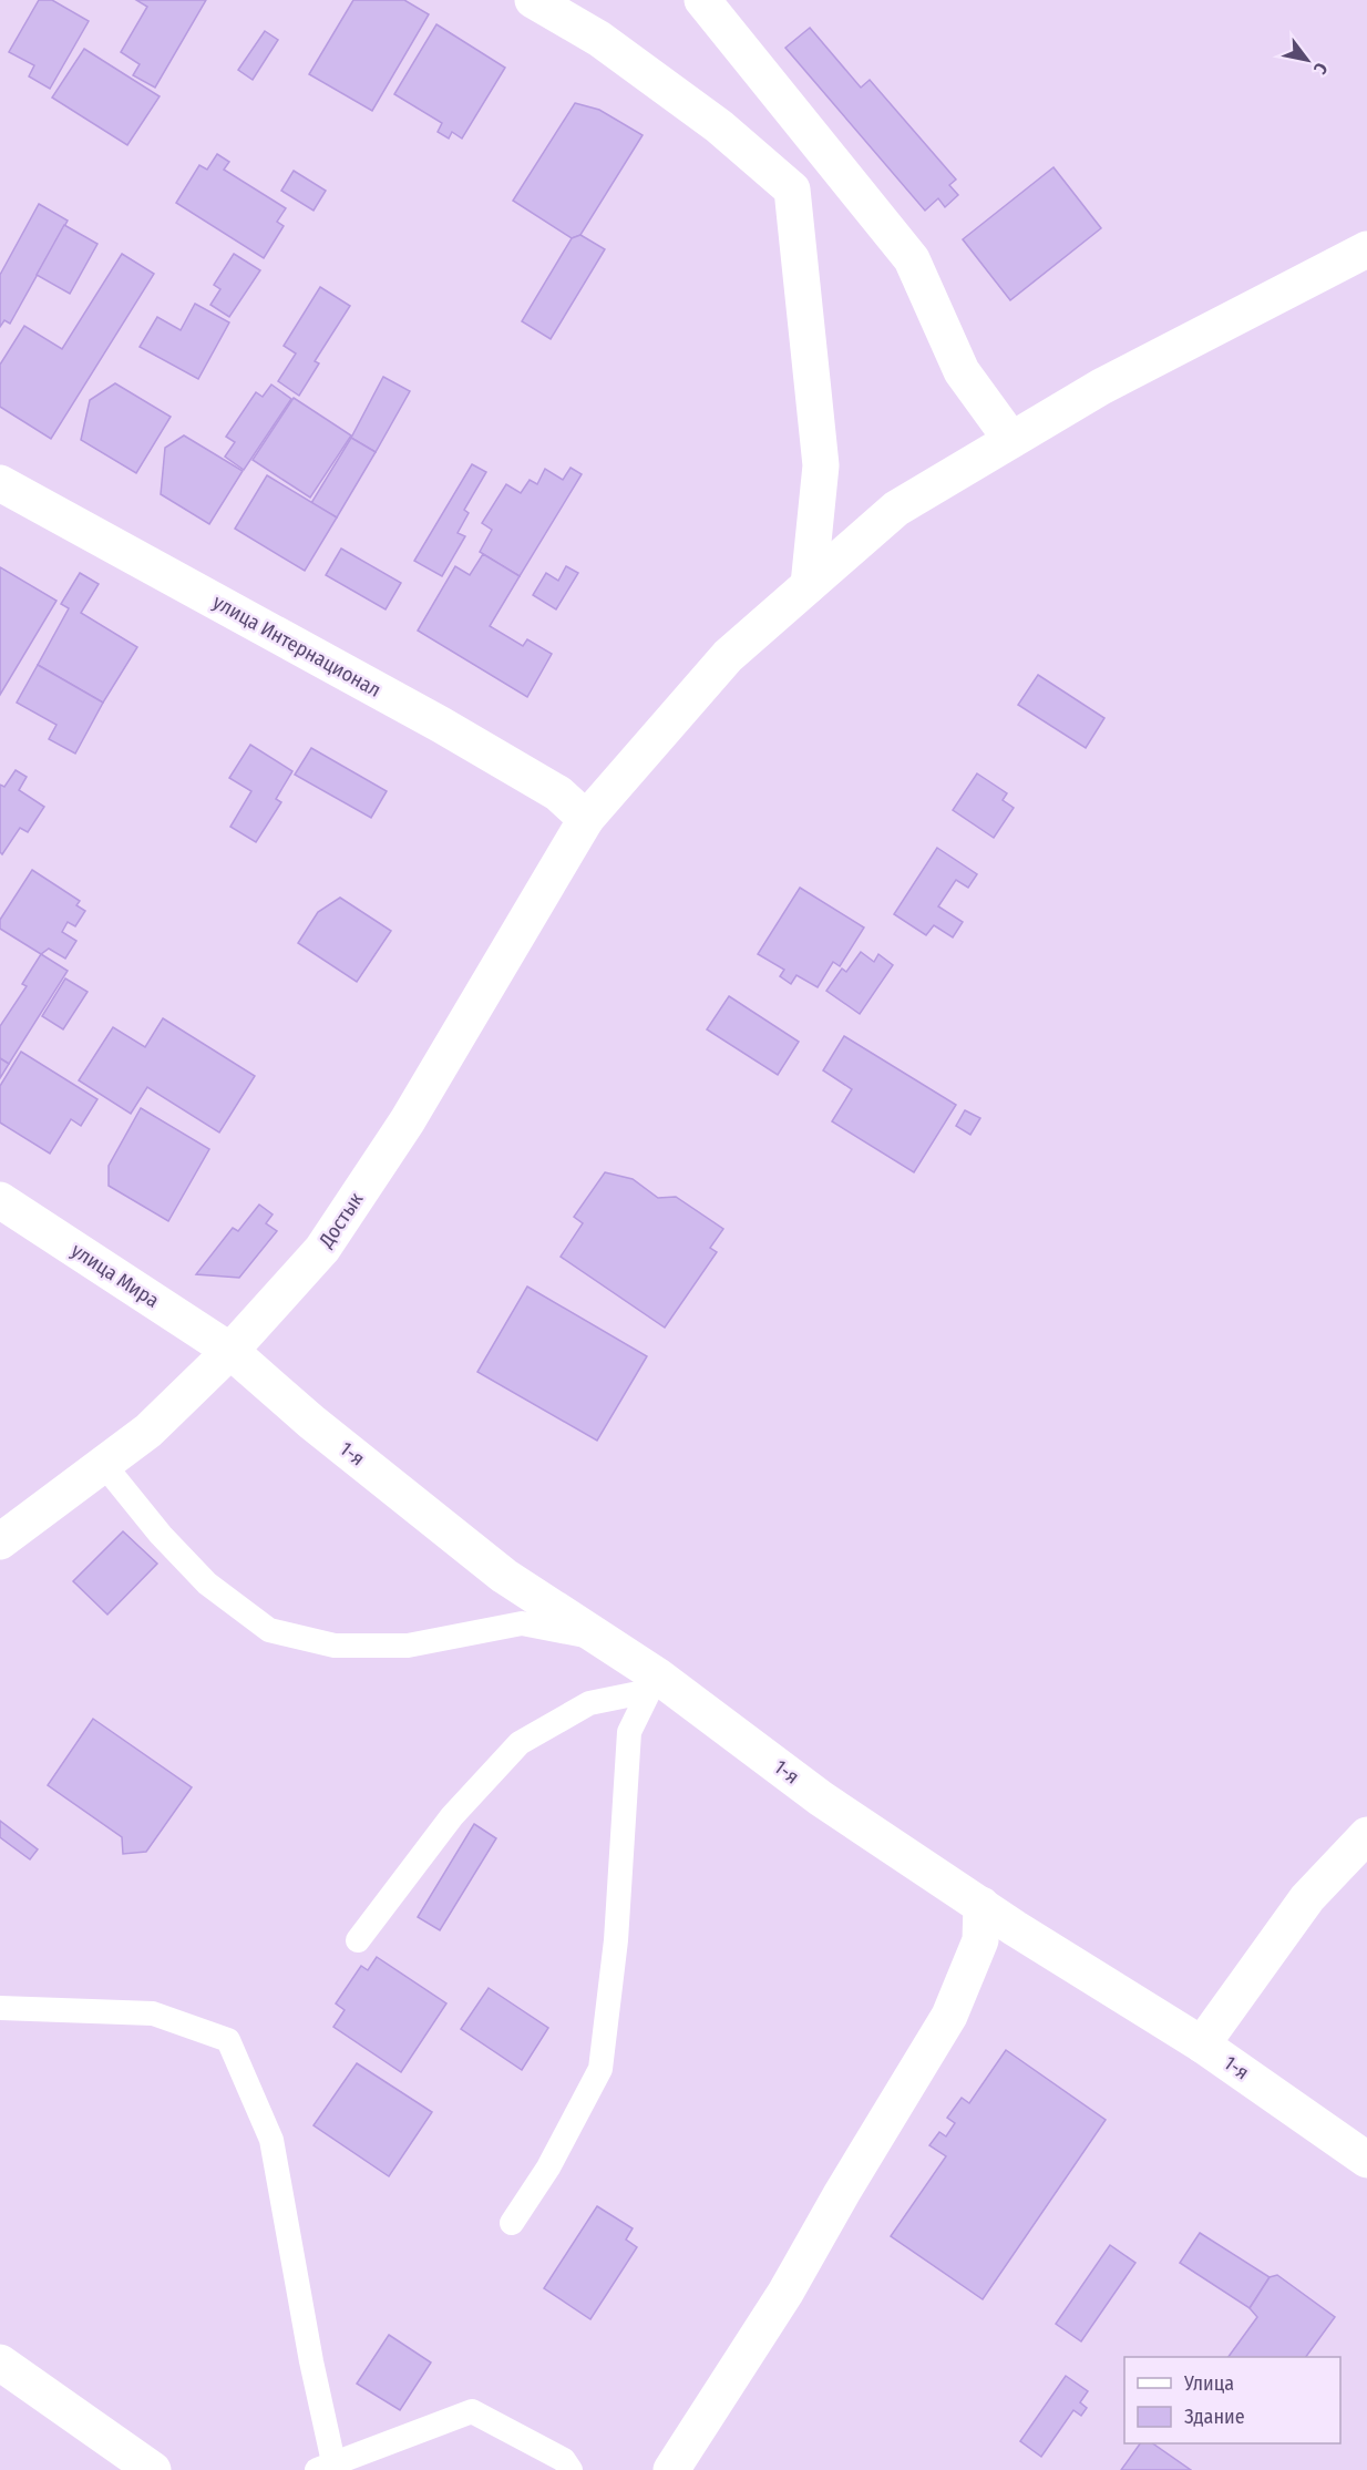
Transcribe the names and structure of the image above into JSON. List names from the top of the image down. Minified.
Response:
{"streets":{"street":["улица Интернационал","Достык","улица Мира","1-я"]},"crossings":[["улица Интернационал","Достык"],["Достык","улица Мира"],["Достык","1-я"],["улица Мира","1-я"]],"legend":["Улица","Здание"],"north":"bottom right"}
